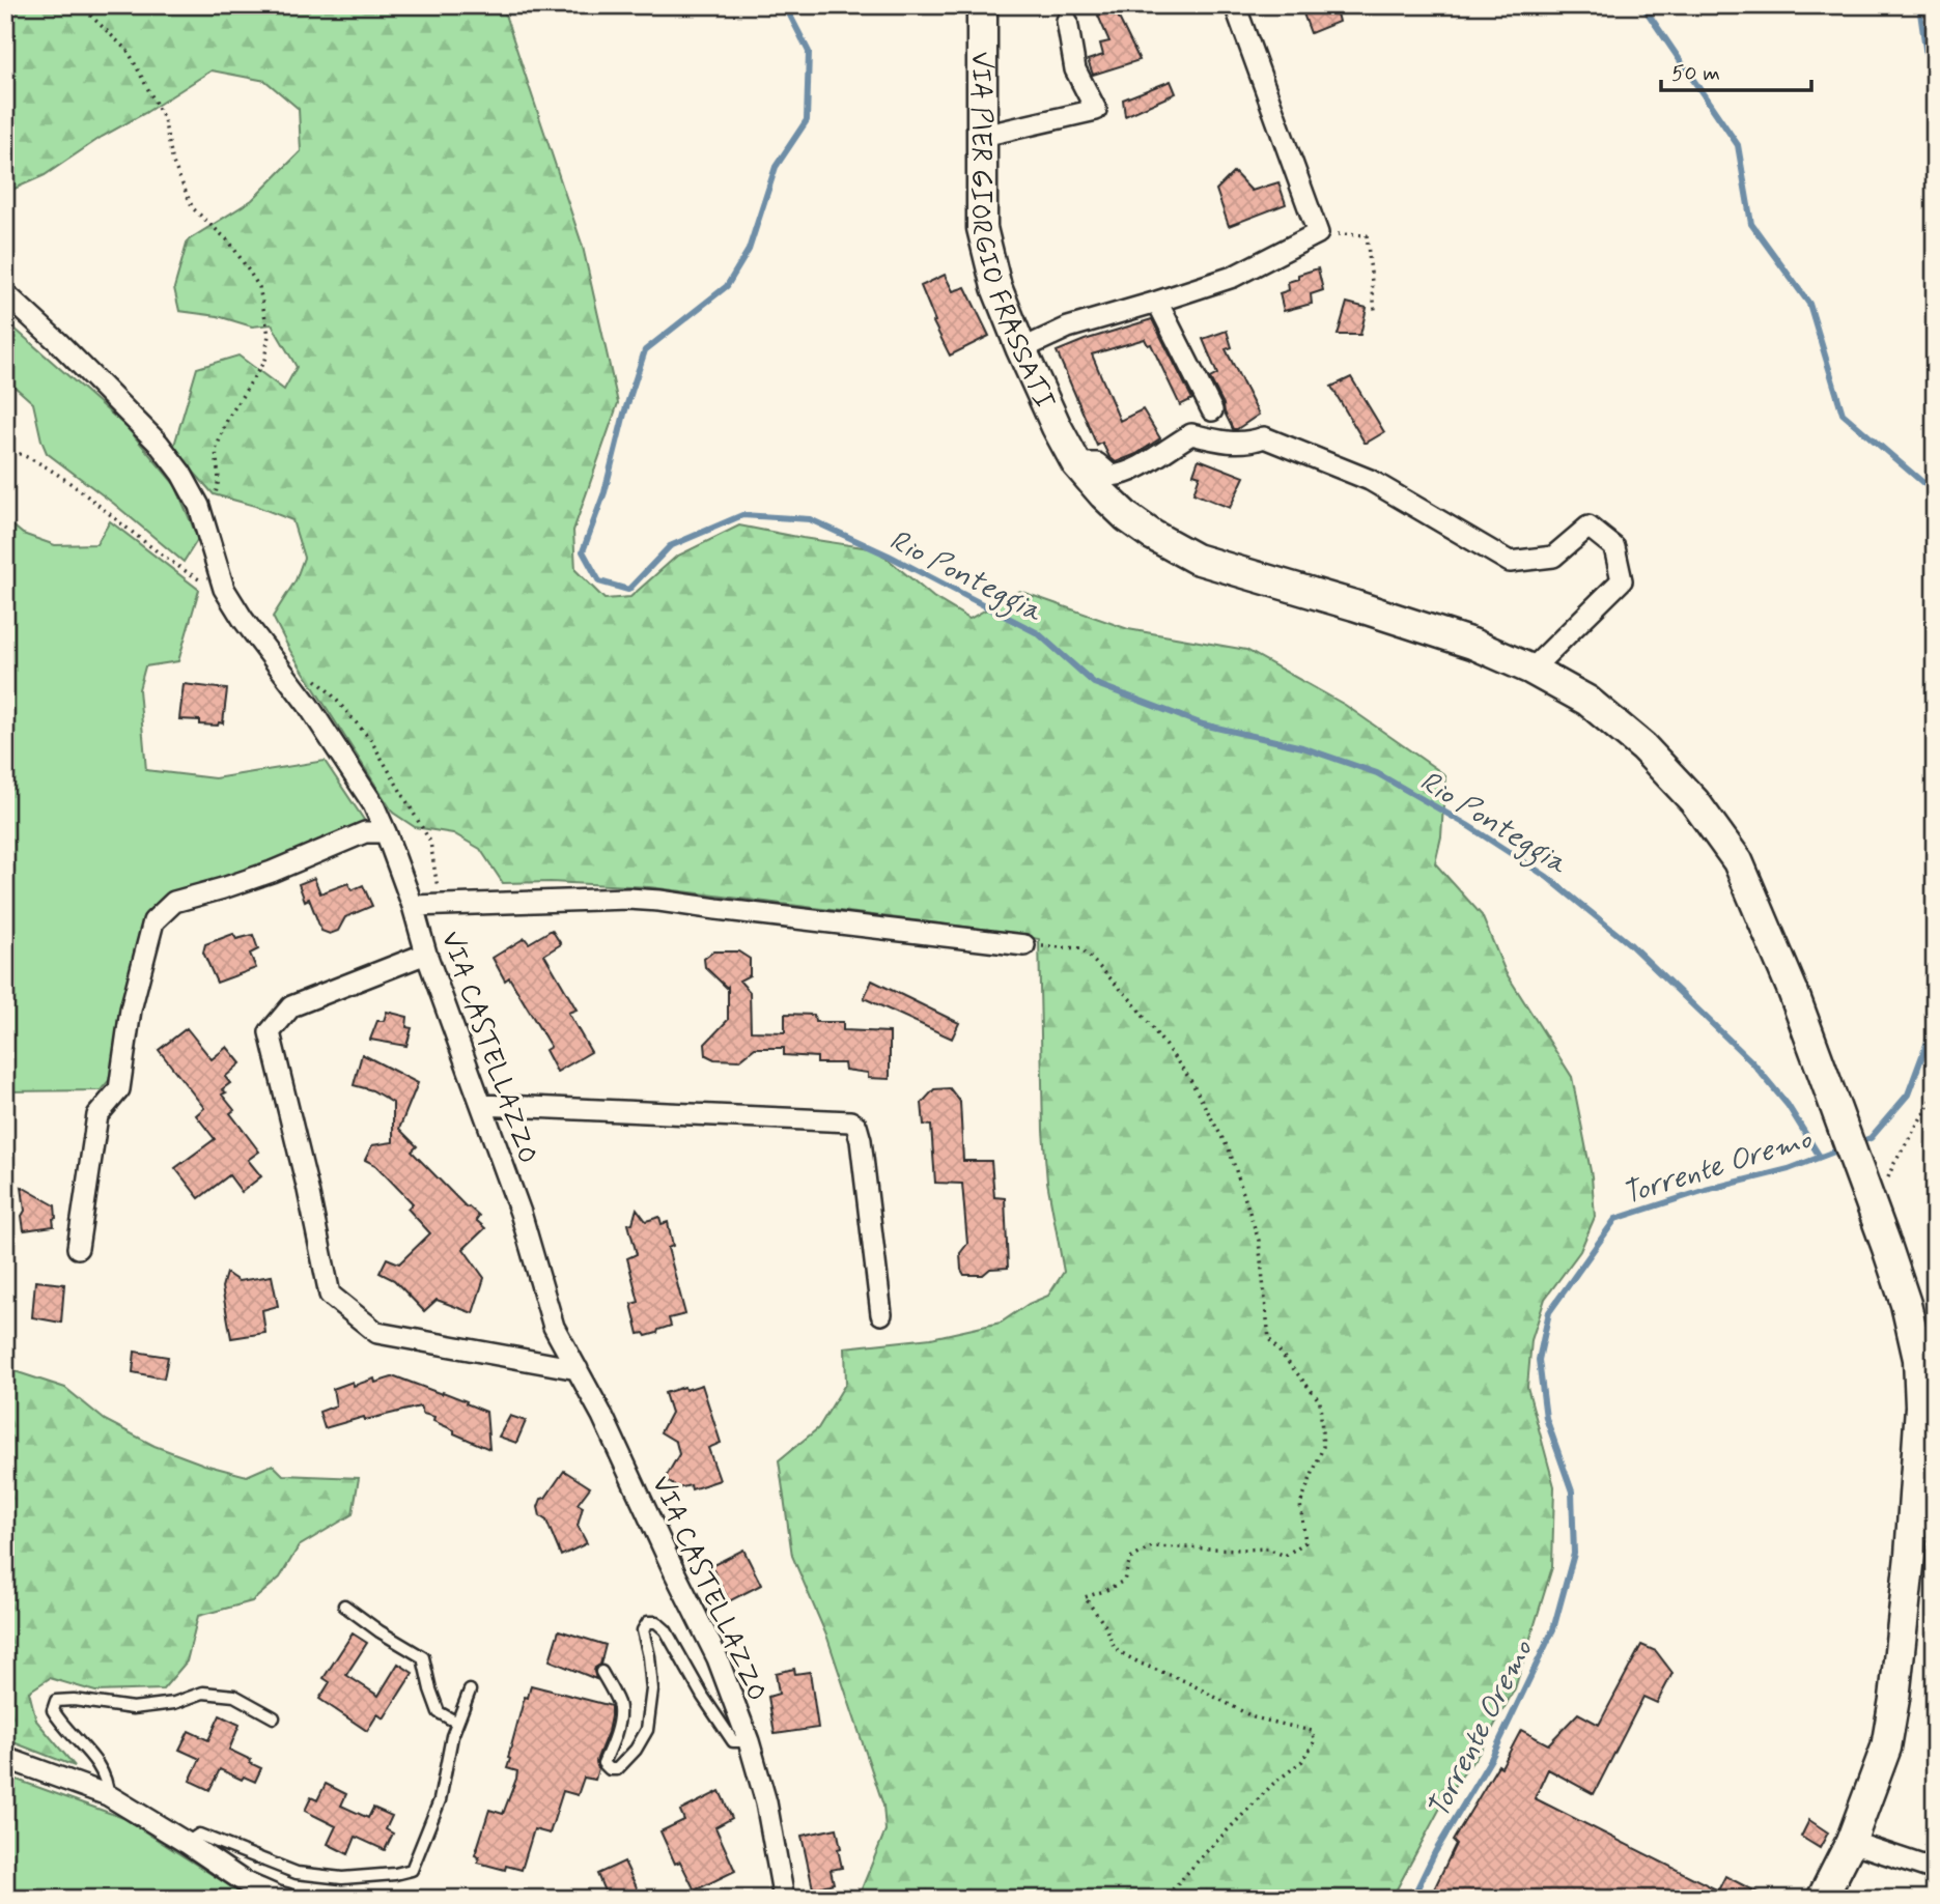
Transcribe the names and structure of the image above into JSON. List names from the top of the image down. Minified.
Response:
{"streets":{"street":["VIA PIER GIORGIO FRASSATI","VIA CASTELLAZZO"]},"water":["Rio Ponteggia","Torrente Oremo"],"scale_bar":"50 m"}
